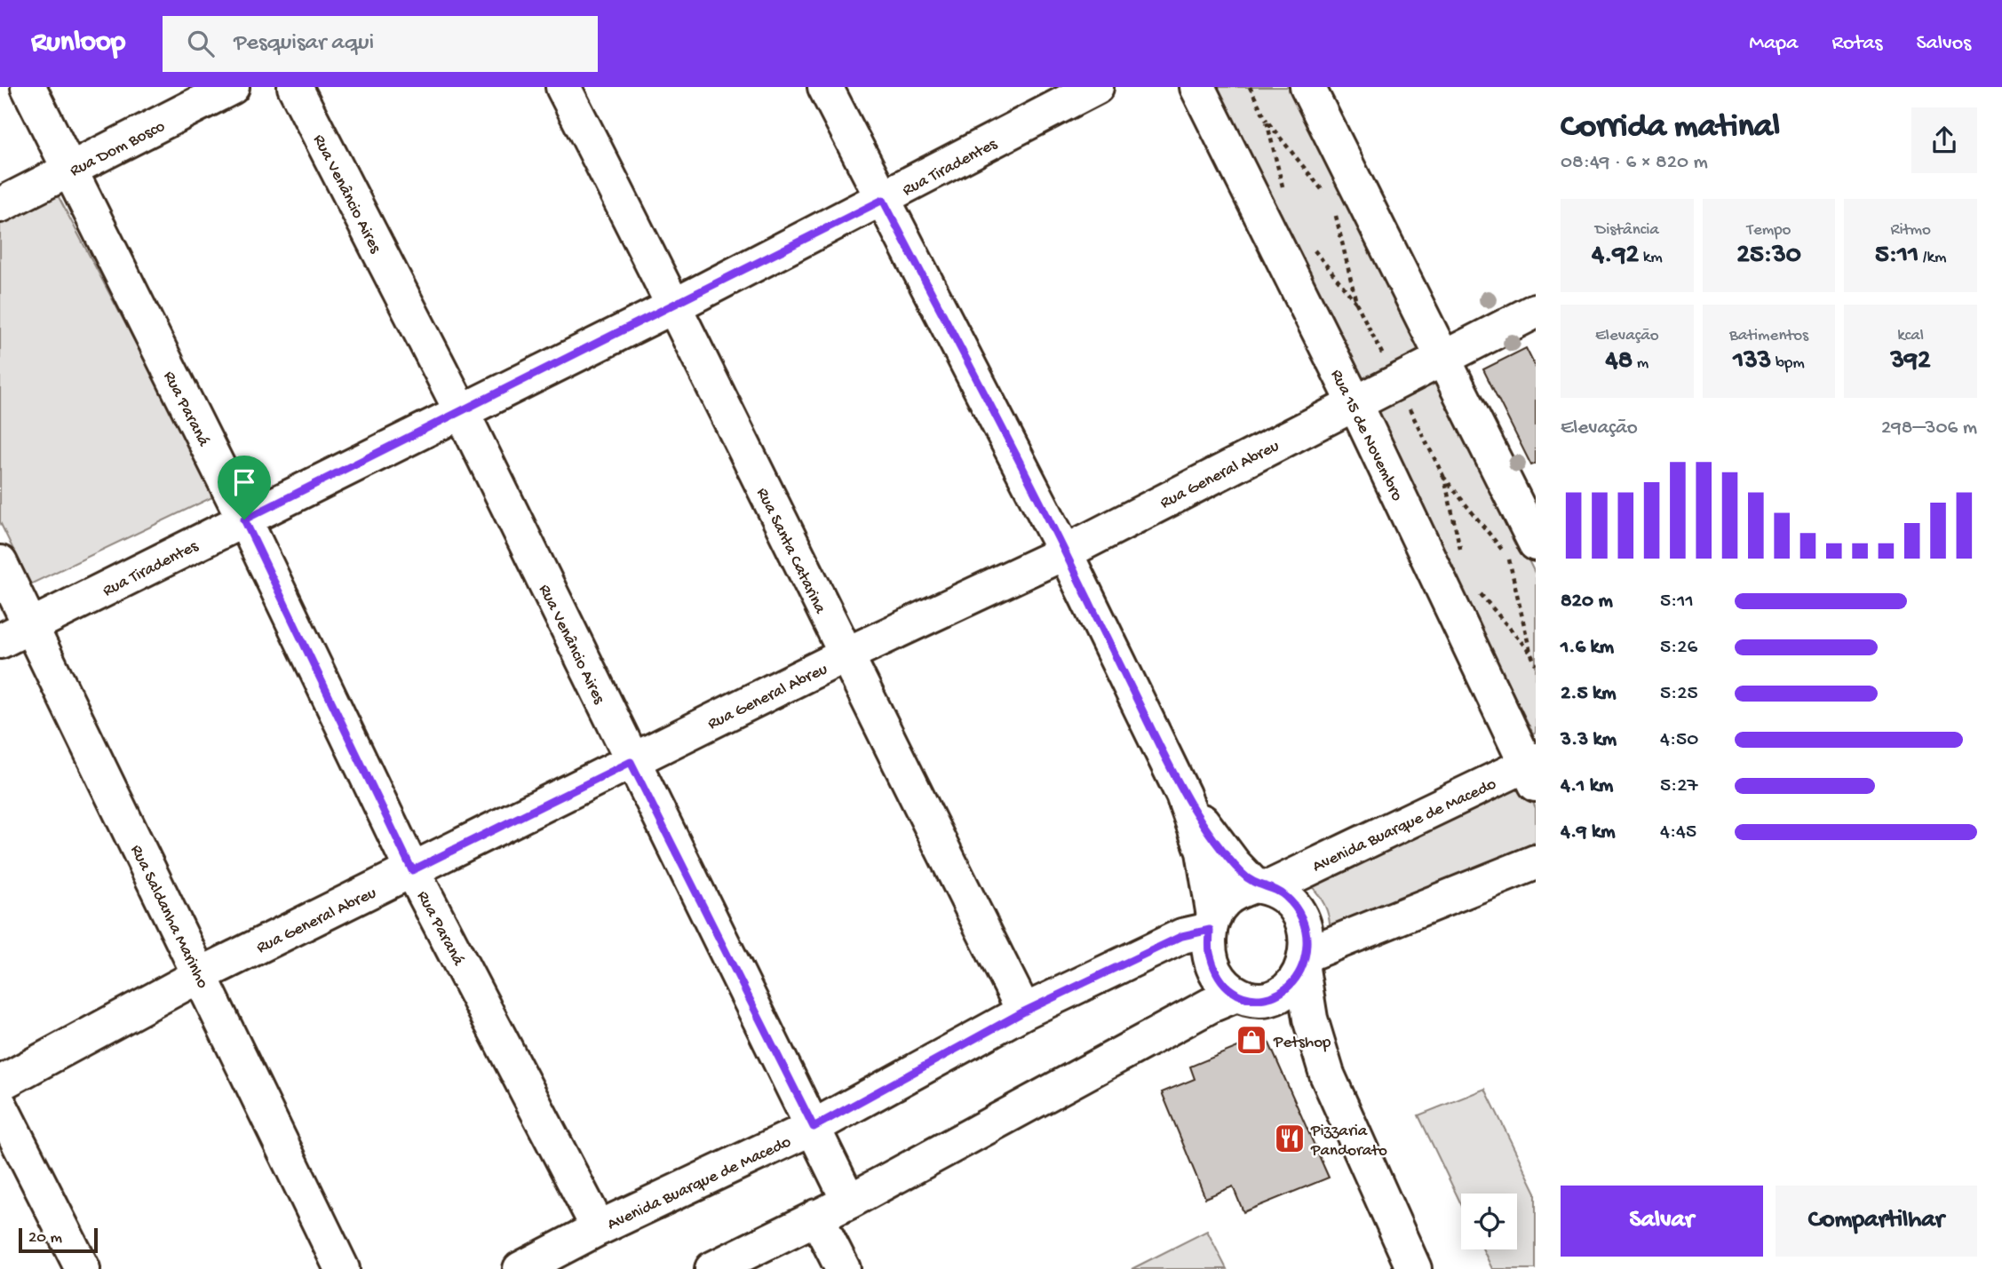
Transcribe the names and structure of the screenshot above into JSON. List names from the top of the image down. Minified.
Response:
{"streets":{"street":["Rua Dom Bosco","Rua Tiradentes","Rua Venâncio Aires","Rua Paraná","Rua 15 de Novembro","Rua General Abreu","Rua Santa Catarina","Avenida Buarque de Macedo","Rua Saldanha Marinho"]},"crossings":[["Rua Dom Bosco","Rua Paraná"],["Rua Tiradentes","Rua Venâncio Aires"],["Rua Tiradentes","Rua Paraná"],["Rua Tiradentes","Rua Santa Catarina"],["Rua Tiradentes","Rua Saldanha Marinho"],["Rua Venâncio Aires","Rua General Abreu"],["Rua Venâncio Aires","Avenida Buarque de Macedo"],["Rua Paraná","Rua General Abreu"],["Rua Paraná","Avenida Buarque de Macedo"],["Rua 15 de Novembro","Rua General Abreu"],["Rua 15 de Novembro","Avenida Buarque de Macedo"],["Rua General Abreu","Rua Santa Catarina"],["Rua General Abreu","Rua Saldanha Marinho"],["Rua Santa Catarina","Avenida Buarque de Macedo"]],"places":{"shop":["Petshop"],"restaurant":["Pizzaria Pandorato"]},"scale_bar":"20 m","page":{"header":"Runloop","search":"Pesquisar aqui","nav":["Mapa","Rotas","Salvos"],"heading":["Corrida matinal","08:49 · 6 × 820 m"],"stats":[["Distância","4.92 km"],["Tempo","25:30"],["Ritmo","5:11 /km"],["Elevação","48 m"],["Batimentos","133 bpm"],["kcal","392"]],"chart":["Elevação","298–306 m"],"list":[{"name":"820 m","note":"5:11"},{"name":"1.6 km","note":"5:26"},{"name":"2.5 km","note":"5:25"},{"name":"3.3 km","note":"4:50"},{"name":"4.1 km","note":"5:27"},{"name":"4.9 km","note":"4:45"}],"buttons":["Salvar","Compartilhar"],"scale":"20 m"}}
